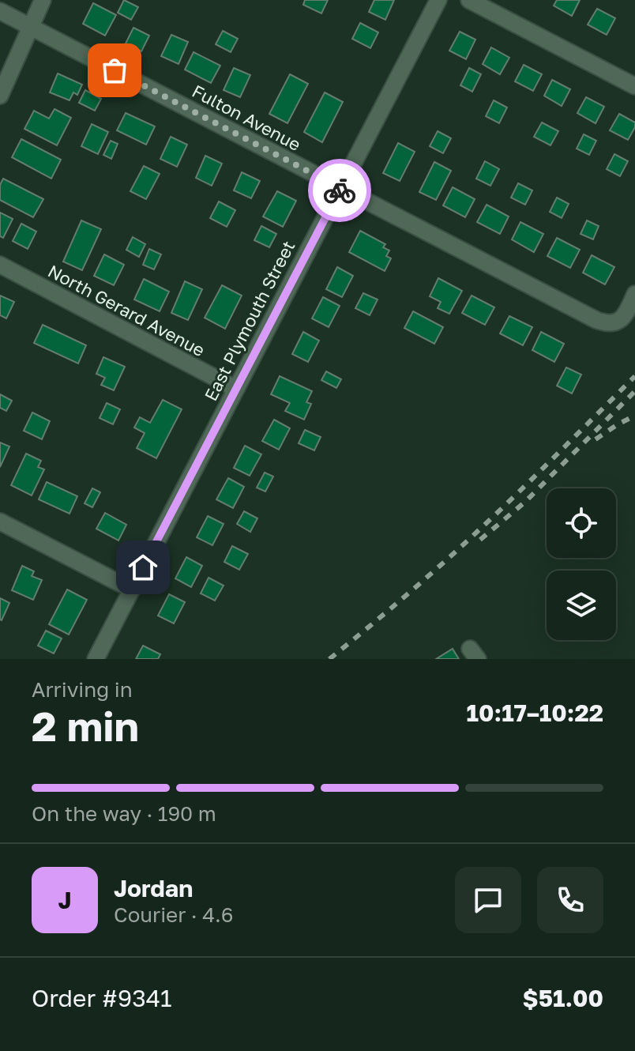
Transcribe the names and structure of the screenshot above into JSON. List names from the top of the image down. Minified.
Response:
{"streets":{"street":["Fulton Avenue","North Gerard Avenue","East Plymouth Street"]},"crossings":[["Fulton Avenue","East Plymouth Street"],["North Gerard Avenue","East Plymouth Street"]],"page":{"heading":["2 min","Arriving in","10:17–10:22"],"panel":["Jordan","Courier · 4.6","Order #9341","$51.00"],"bar":"On the way · 190 m","round":"J"}}
